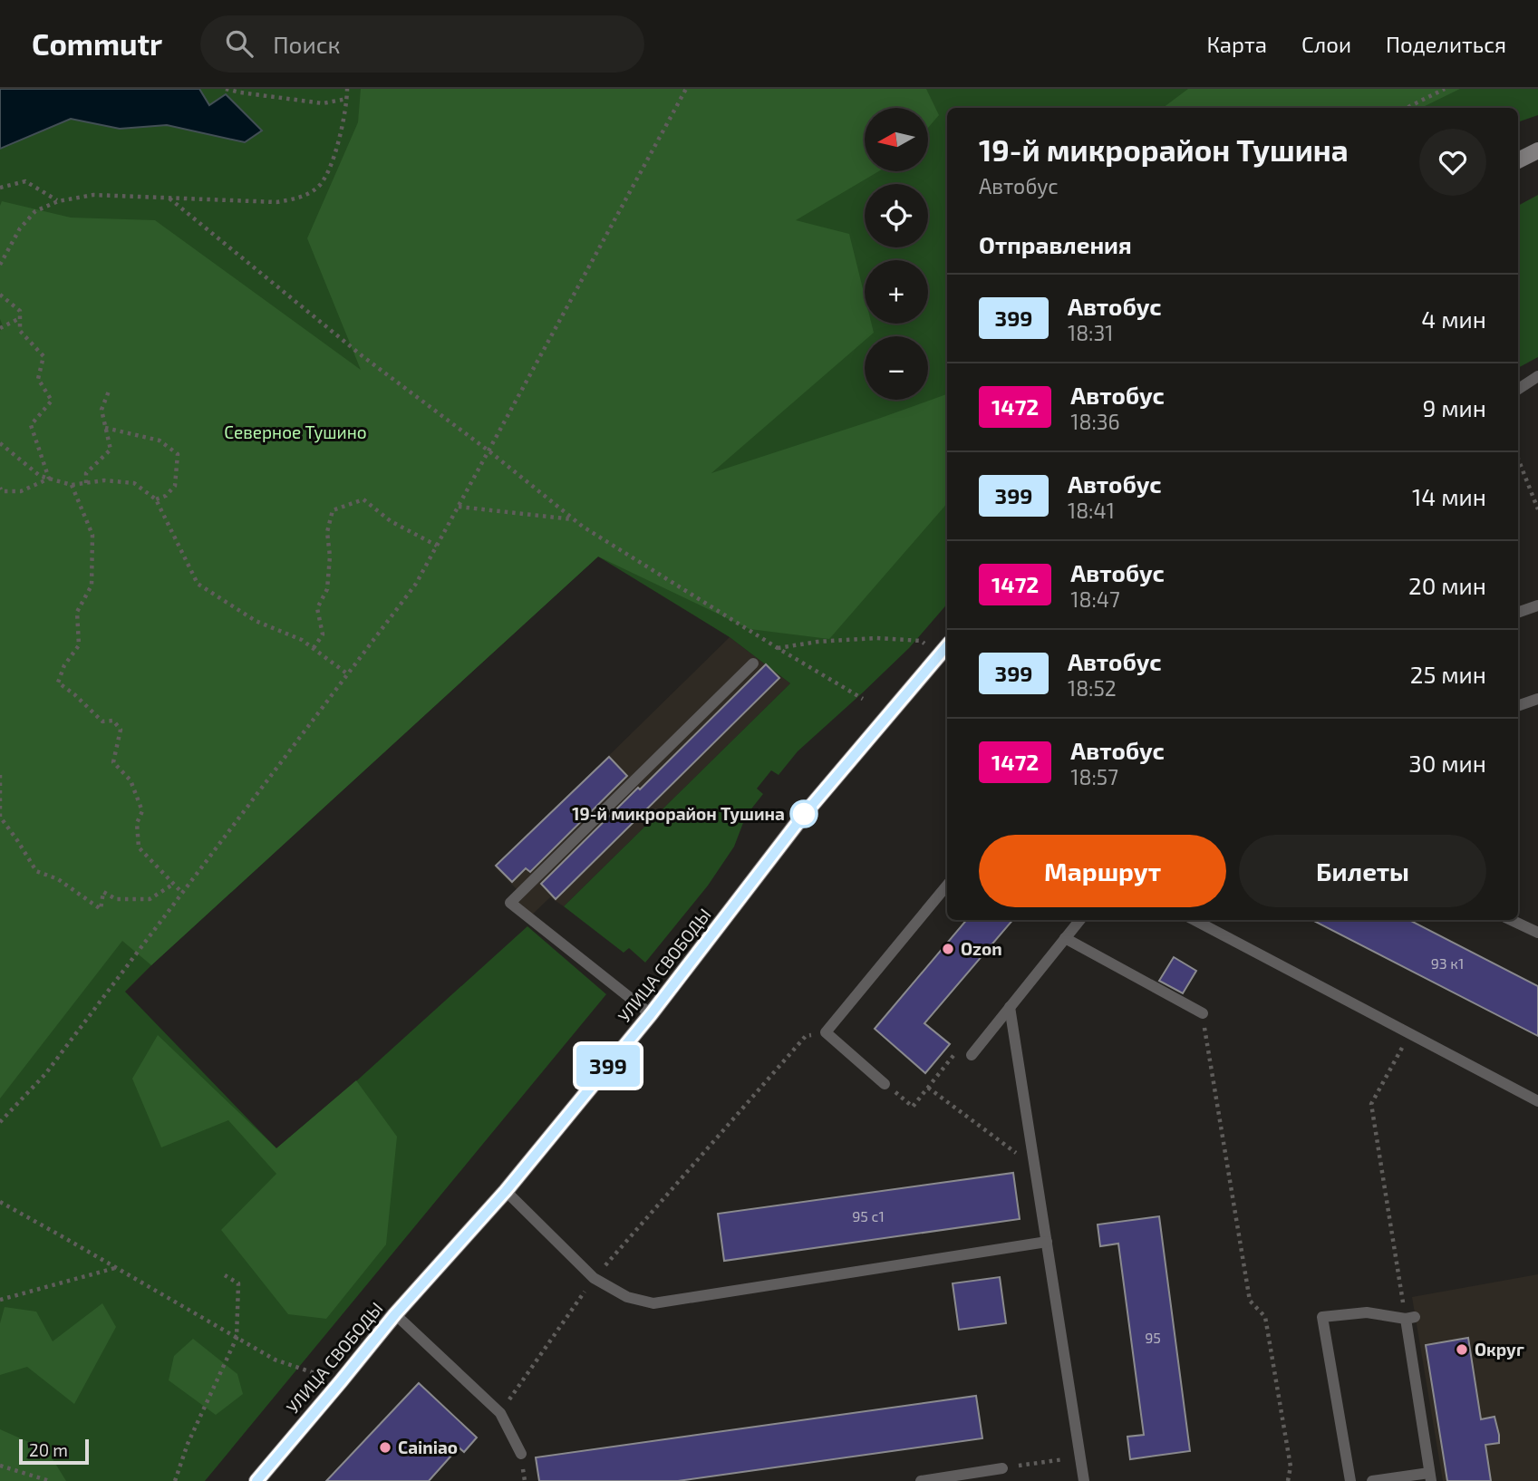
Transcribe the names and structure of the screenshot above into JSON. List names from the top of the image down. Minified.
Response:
{"streets":{"main road":["УЛИЦА СВОБОДЫ"]},"parks":["Северное Тушино"],"places":["19-й микрорайон Тушина","Ozon","Округ","Cainiao"],"lines":["bus line 399"],"house_numbers":["93 к1","95 с1","95"],"scale_bar":"20 m","north":"left","page":{"header":"Commutr","search":"Поиск","nav":["Карта","Слои","Поделиться"],"on_map":"399","map_buttons":["+","−"],"heading":[["19-й микрорайон Тушина","Автобус"],"Отправления"],"list":[{"mark":"399","name":"Автобус","note":"18:31","value":"4 мин"},{"mark":"1472","name":"Автобус","note":"18:36","value":"9 мин"},{"mark":"399","name":"Автобус","note":"18:41","value":"14 мин"},{"mark":"1472","name":"Автобус","note":"18:47","value":"20 мин"},{"mark":"399","name":"Автобус","note":"18:52","value":"25 мин"},{"mark":"1472","name":"Автобус","note":"18:57","value":"30 мин"}],"buttons":["Маршрут","Билеты"],"scale":"20 m"}}
